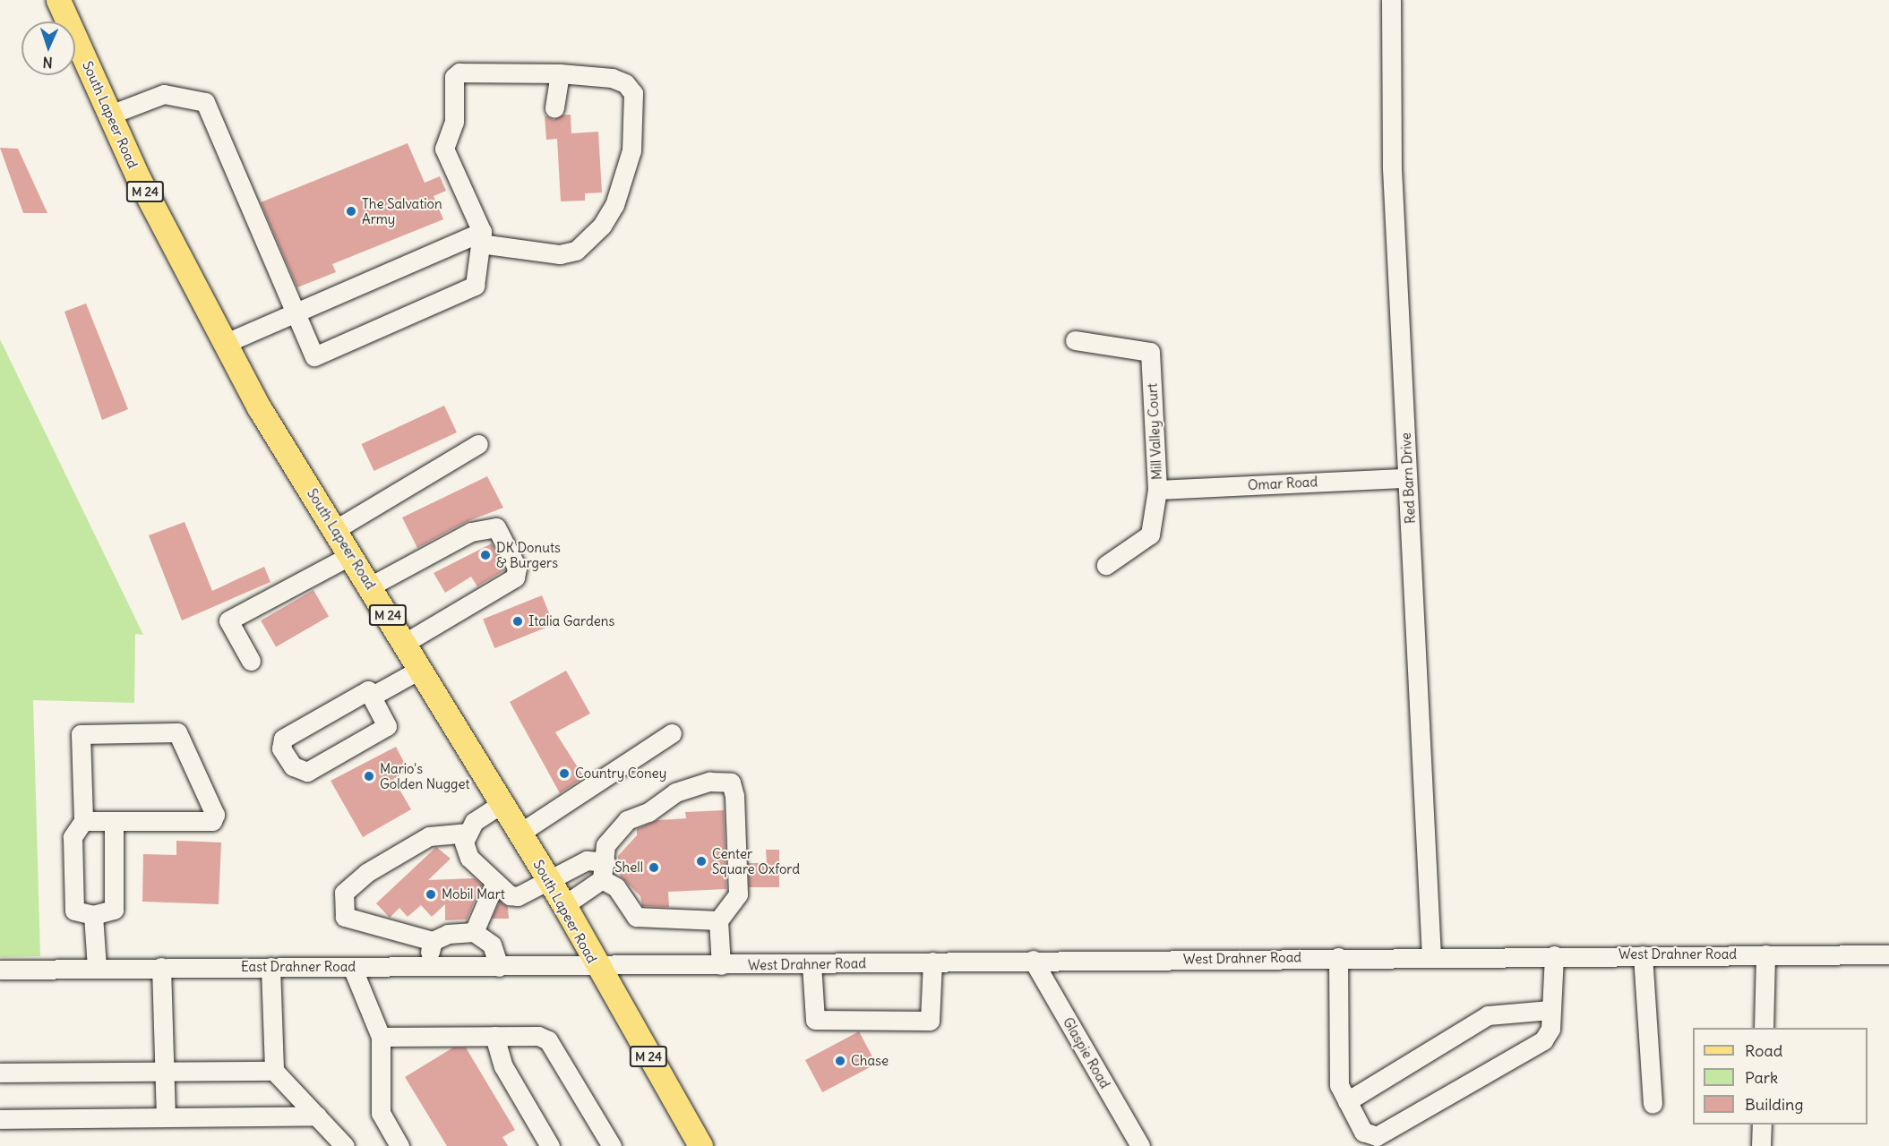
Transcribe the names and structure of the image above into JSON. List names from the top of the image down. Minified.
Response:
{"streets":{"main road":["South Lapeer Road","M 24"],"street":["Mill Valley Court","Red Barn Drive","Omar Road","West Drahner Road","East Drahner Road","Glaspie Road"]},"crossings":[["South Lapeer Road","West Drahner Road"],["South Lapeer Road","East Drahner Road"],["Mill Valley Court","Omar Road"],["Red Barn Drive","Omar Road"],["Red Barn Drive","West Drahner Road"],["West Drahner Road","East Drahner Road"],["West Drahner Road","Glaspie Road"]],"places":["The Salvation Army","DK Donuts & Burgers","Italia Gardens","Country Coney","Mario's Golden Nugget","Center Square Oxford","Shell","Mobil Mart","Chase"],"legend":["Road","Park","Building"],"north":"bottom"}
